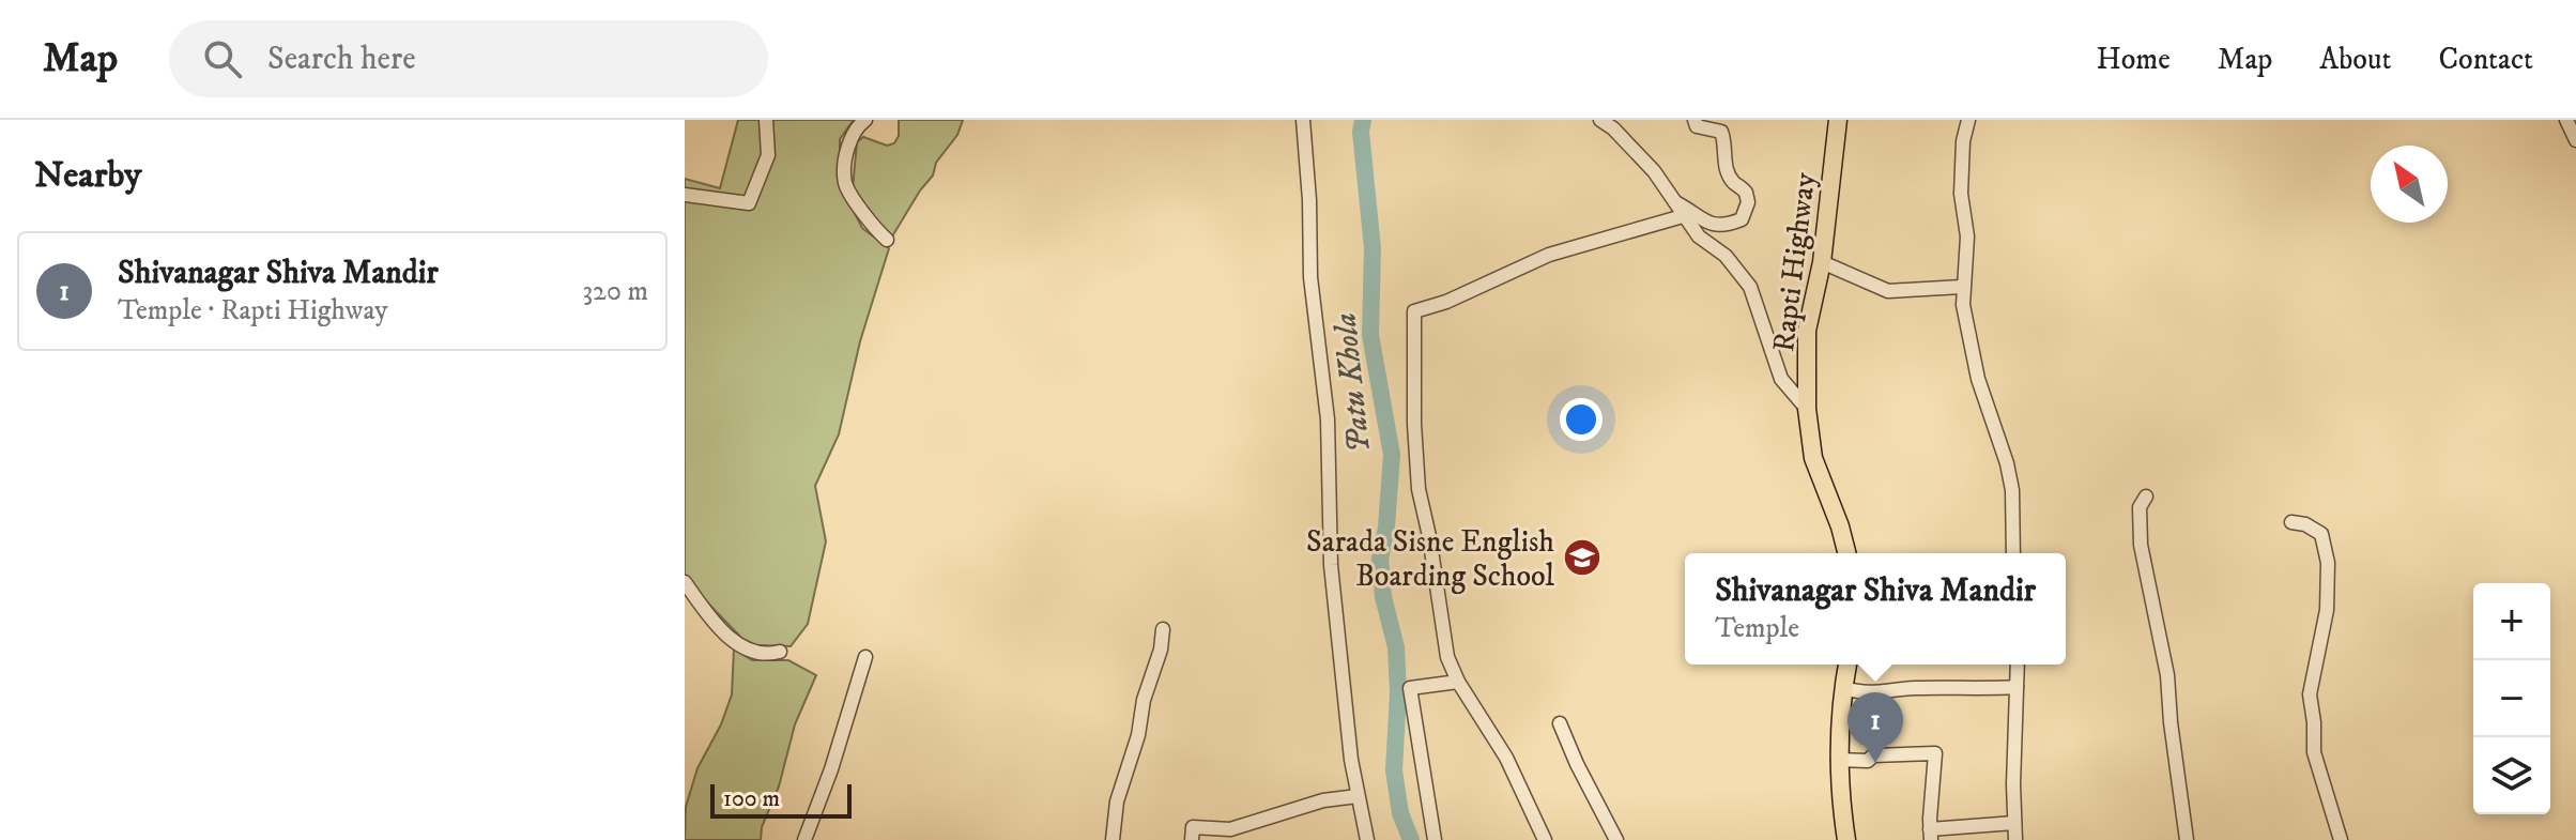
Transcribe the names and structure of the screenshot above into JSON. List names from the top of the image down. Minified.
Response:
{"streets":{"main road":["Rapti Highway"]},"water":["Patu Khola"],"places":{"school or university":["Sarada Sisne English Boarding School"]},"scale_bar":"100 m","north":"top left","page":{"header":"Map","search":"Search here","nav":["Home","Map","About","Contact"],"heading":"Nearby","list":[{"mark":"1","name":"Shivanagar Shiva Mandir","note":"Temple · Rapti Highway","value":"320 m"}],"popup":["Shivanagar Shiva Mandir","Temple"],"map_buttons":["+","−"],"pins":"1","scale":"100 m"}}
